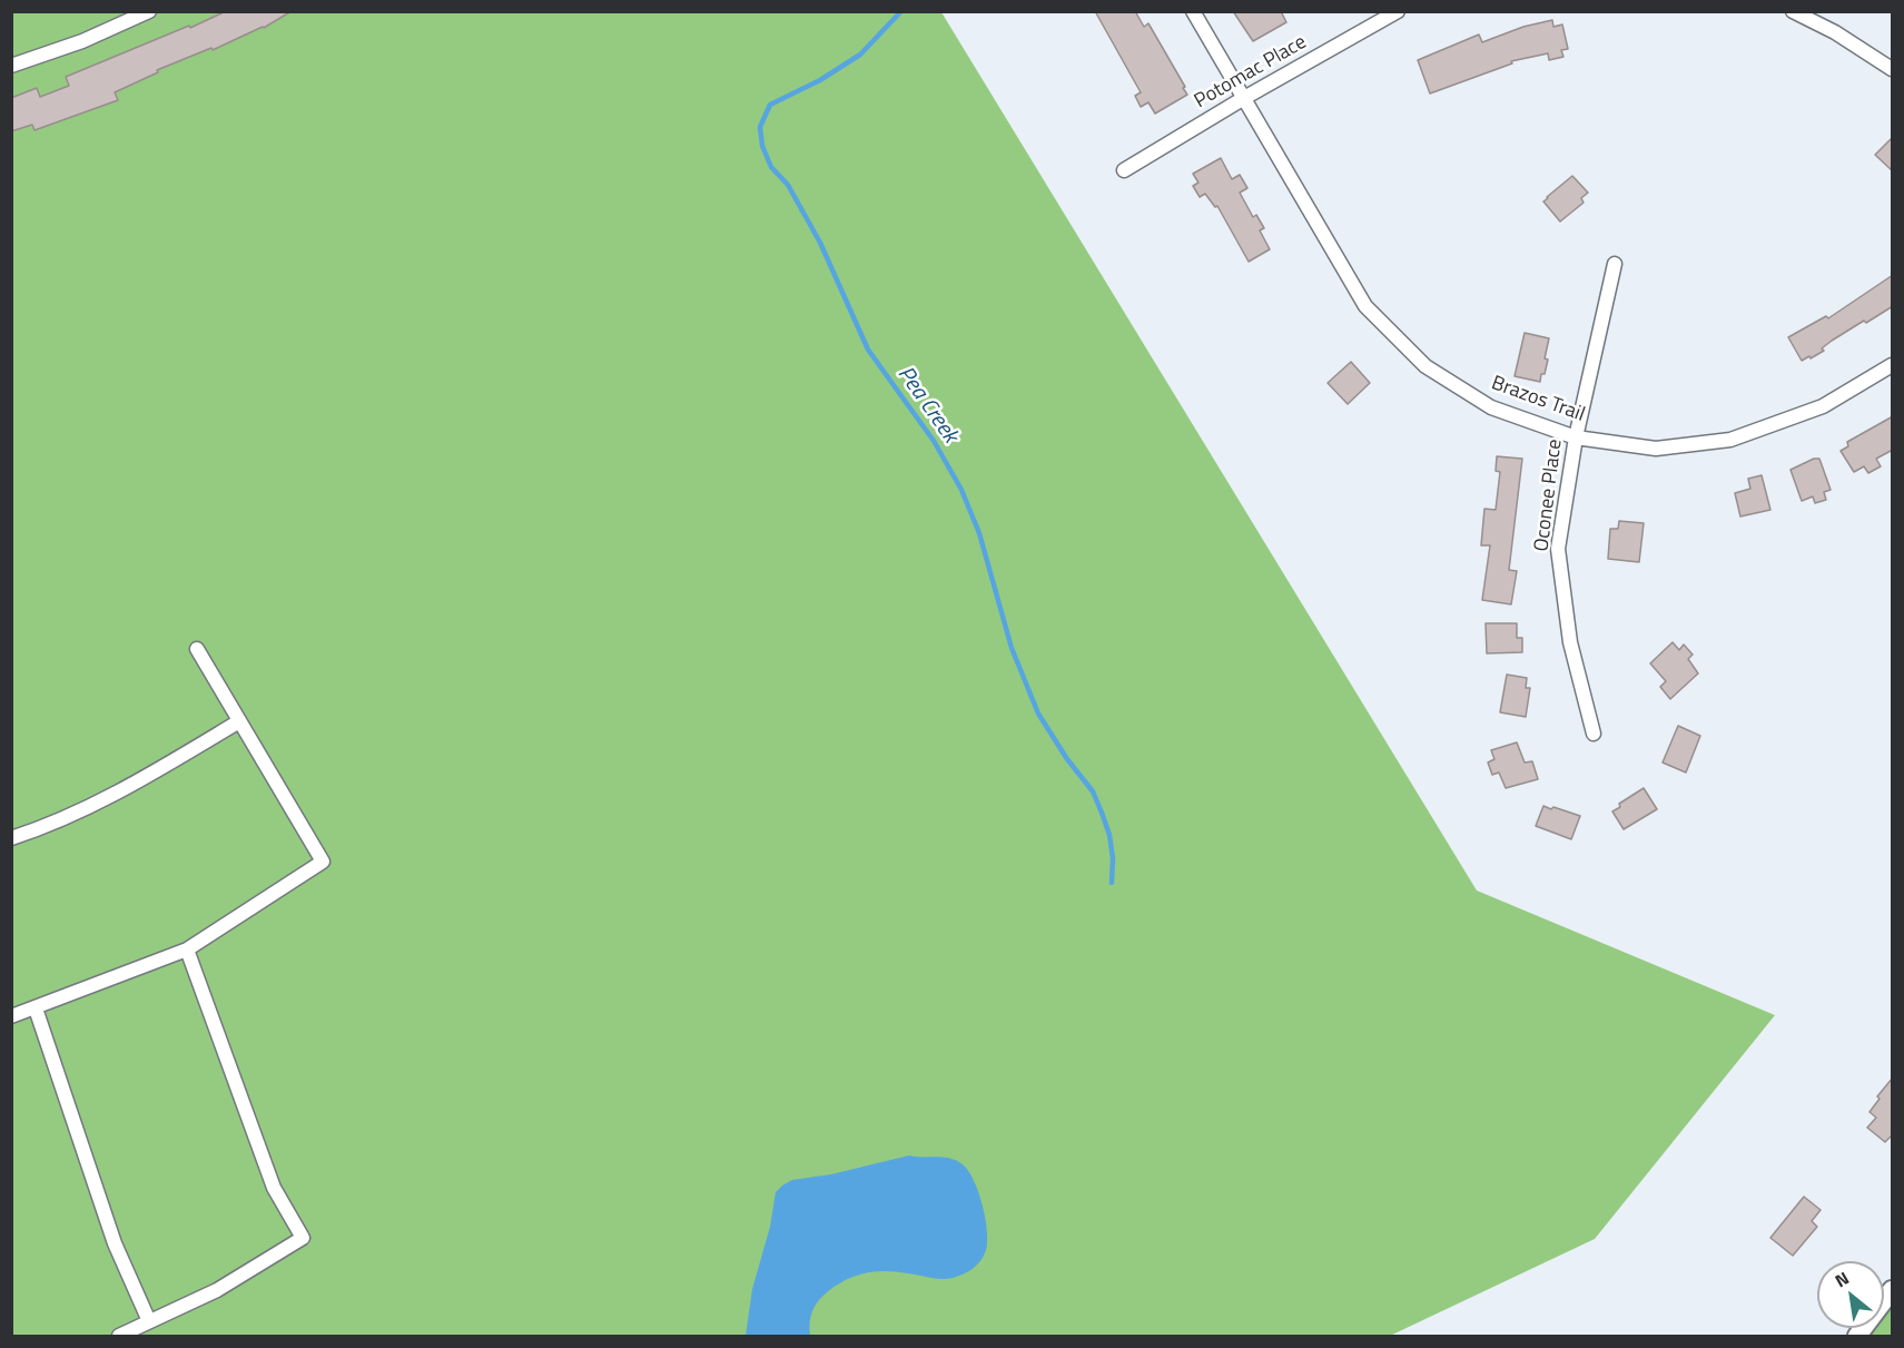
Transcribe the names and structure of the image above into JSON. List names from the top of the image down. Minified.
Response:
{"streets":{"street":["Potomac Place","Brazos Trail","Oconee Place"]},"crossings":[["Potomac Place","Brazos Trail"],["Brazos Trail","Oconee Place"]],"water":["Pea Creek"],"north":"top left"}
